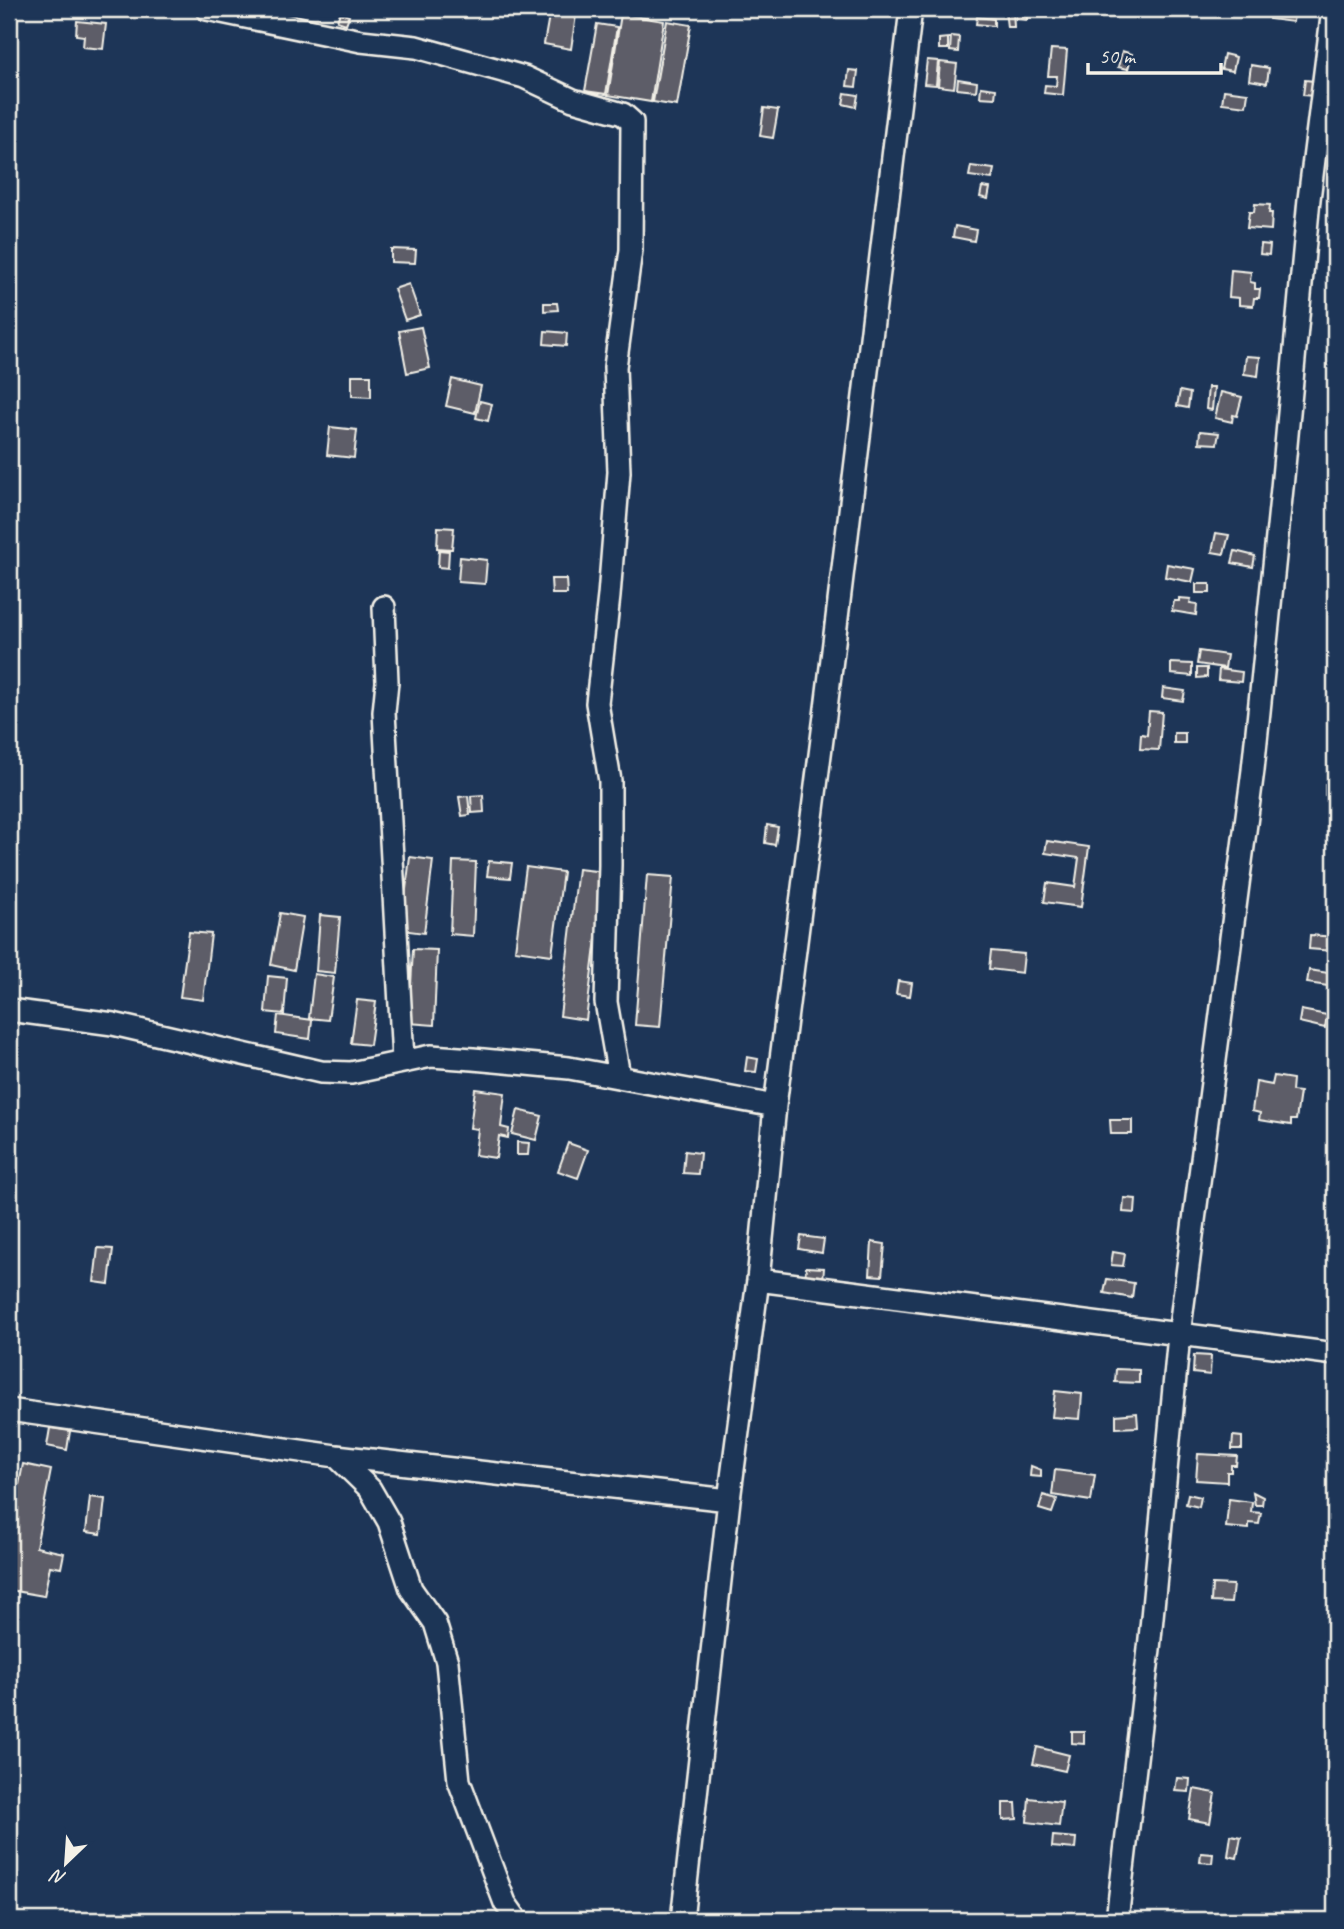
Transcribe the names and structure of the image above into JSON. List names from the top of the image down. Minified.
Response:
{"scale_bar":"50 m","north":"bottom left"}
